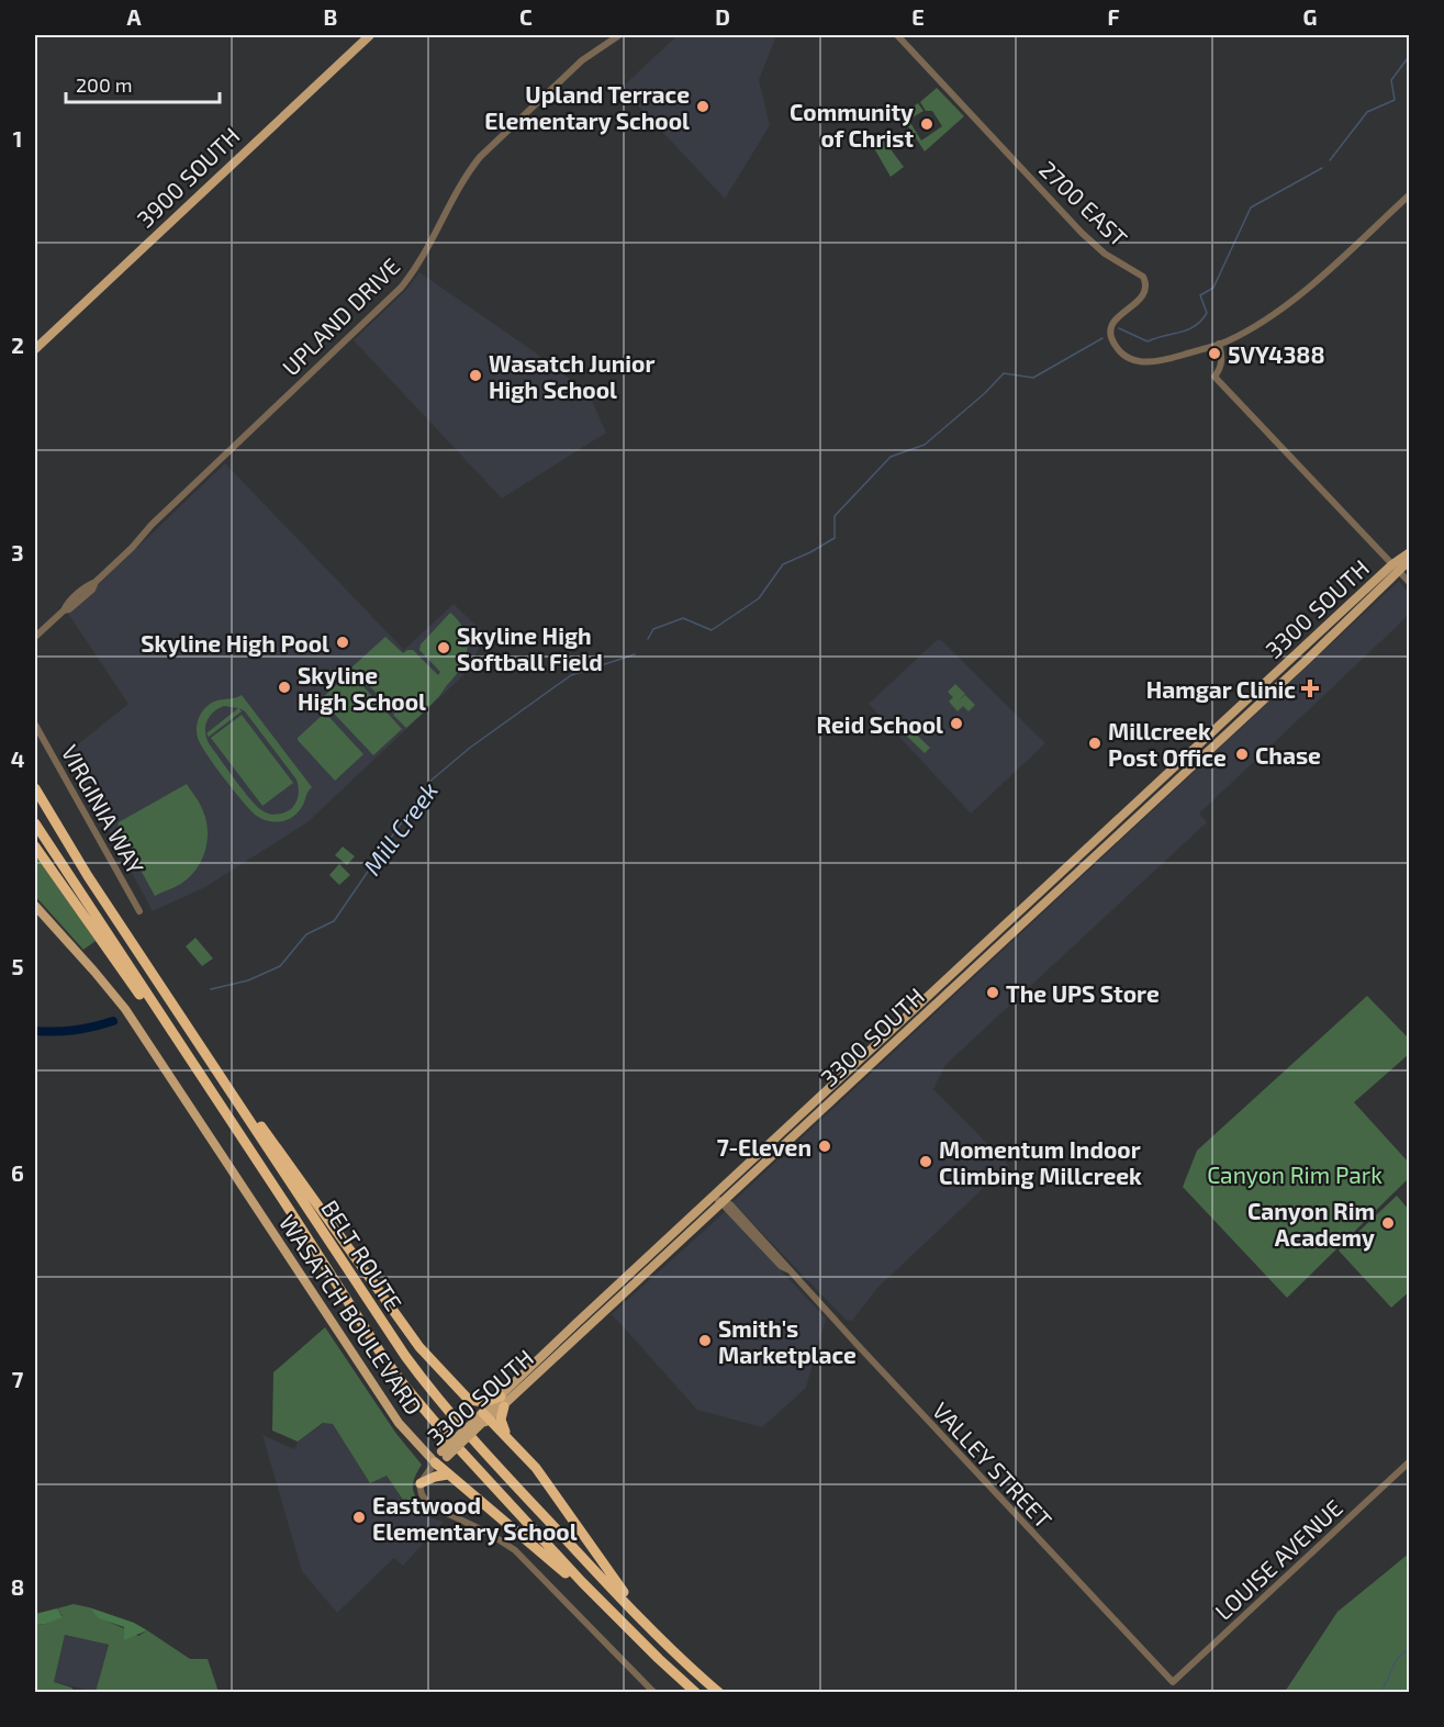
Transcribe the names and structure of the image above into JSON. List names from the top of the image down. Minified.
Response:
{"streets":{"highway":["BELT ROUTE"],"main road":["3900 SOUTH","3300 SOUTH","WASATCH BOULEVARD"],"street":["2700 EAST","UPLAND DRIVE","VIRGINIA WAY","VALLEY STREET","LOUISE AVENUE"]},"crossings":[["3300 SOUTH","WASATCH BOULEVARD"],["3300 SOUTH","VALLEY STREET"],["VALLEY STREET","LOUISE AVENUE"]],"water":["Mill Creek"],"parks":["Canyon Rim Park"],"places":{"other":["Upland Terrace Elementary School","Community of Christ","5VY4388","Wasatch Junior High School","Skyline High Pool","Skyline High Softball Field","Skyline High School","Reid School","Millcreek Post Office","Chase","The UPS Store","7-Eleven","Momentum Indoor Climbing Millcreek","Canyon Rim Academy","Smith's Marketplace","Eastwood Elementary School"],"health":["Hamgar Clinic"]},"scale_bar":"200 m","grid":{"columns":["A","B","C","D","E","F","G"],"rows":["1","2","3","4","5","6","7","8"]}}
